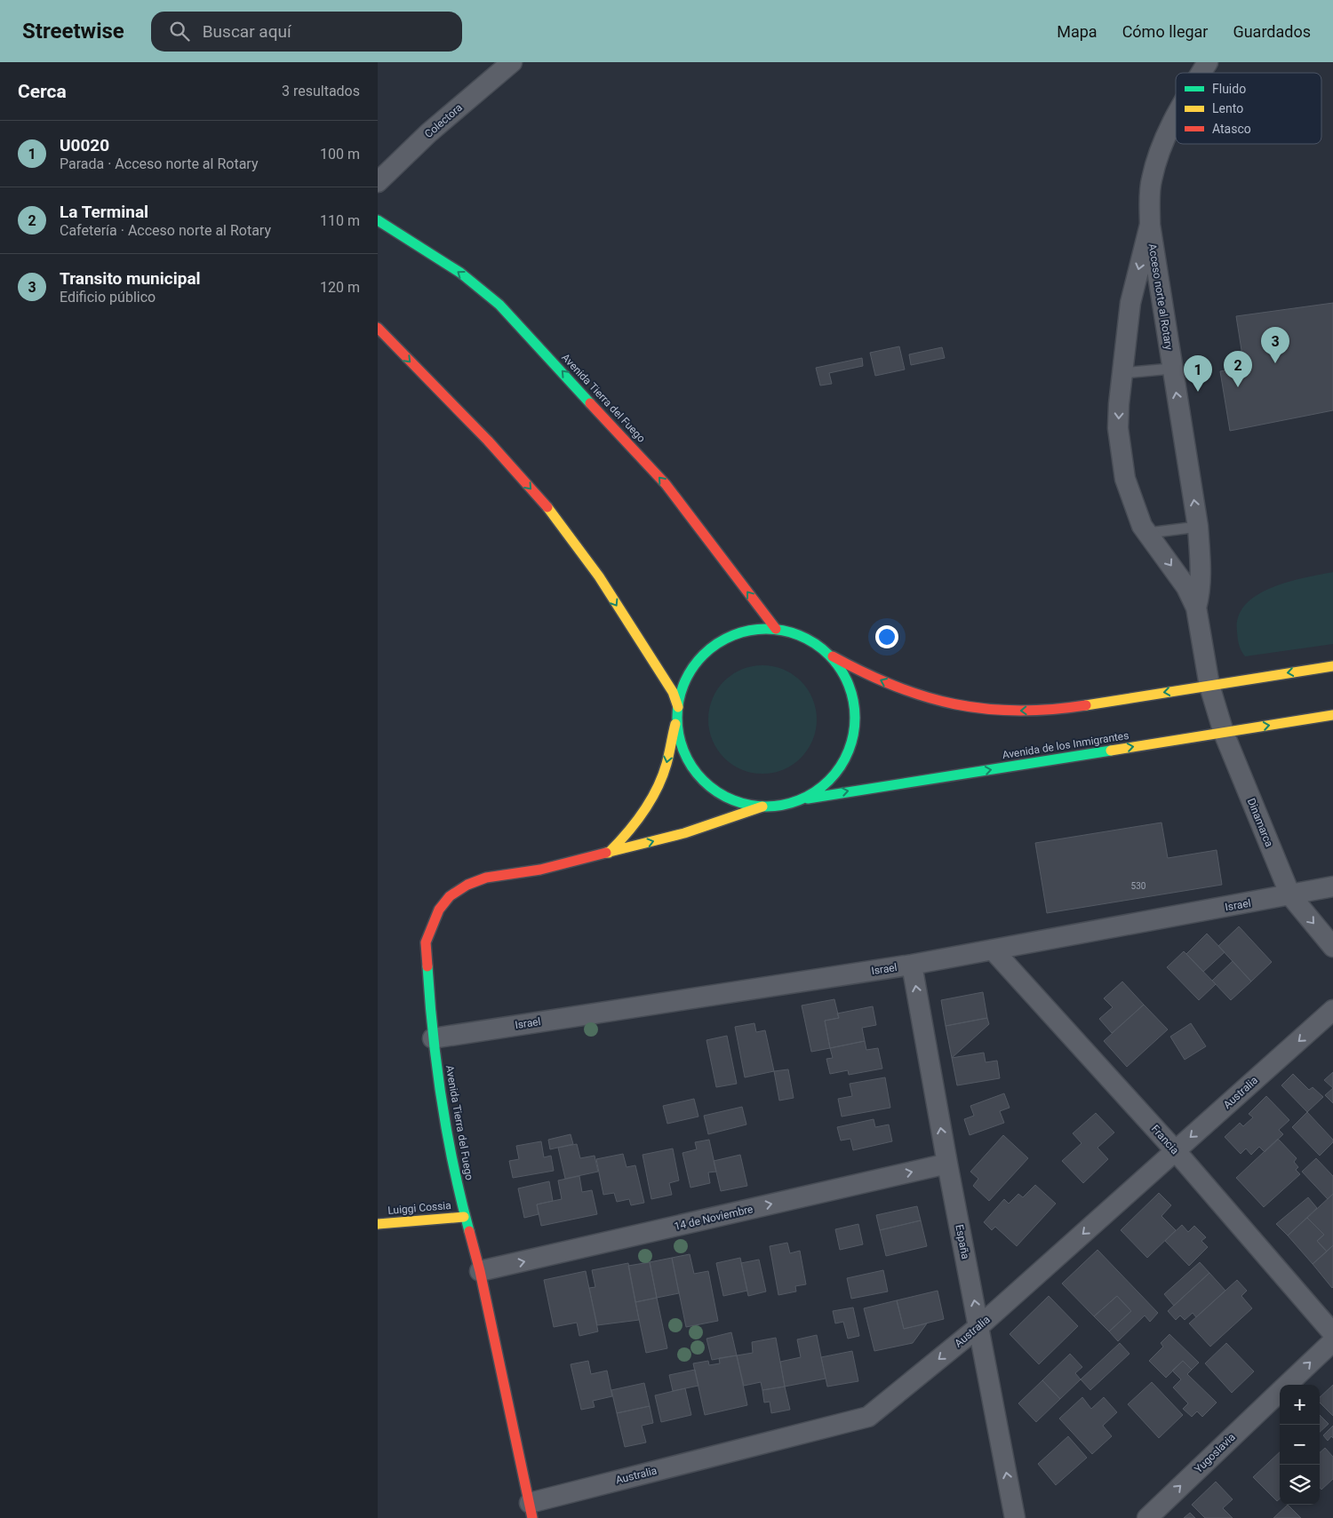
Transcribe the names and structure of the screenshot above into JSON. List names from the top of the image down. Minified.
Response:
{"streets":{"street":["Colectora","Acceso norte al Rotary","Avenida Tierra del Fuego","Avenida de los Inmigrantes","Dinamarca","Israel","Australia","Francia","Luiggi Cossia","14 de Noviembre","España","Yugoslavia"]},"crossings":[["Acceso norte al Rotary","Dinamarca"],["Avenida Tierra del Fuego","Israel"],["Avenida Tierra del Fuego","Australia"],["Avenida Tierra del Fuego","Luiggi Cossia"],["Avenida Tierra del Fuego","14 de Noviembre"],["Avenida de los Inmigrantes","Dinamarca"],["Dinamarca","Israel"],["Israel","Francia"],["Israel","España"],["Australia","Francia"],["Australia","España"],["14 de Noviembre","España"]],"one_way":["Australia","14 de Noviembre","España","Yugoslavia"],"house_numbers":["530"],"legend":["Fluido","Lento","Atasco"],"page":{"header":"Streetwise","search":"Buscar aquí","nav":["Mapa","Cómo llegar","Guardados"],"heading":["Cerca","3 resultados"],"list":[{"mark":"1","name":"U0020","note":"Parada · Acceso norte al Rotary","value":"100 m"},{"mark":"2","name":"La Terminal","note":"Cafetería · Acceso norte al Rotary","value":"110 m"},{"mark":"3","name":"Transito municipal","note":"Edificio público","value":"120 m"}],"pins":["3","2","1"],"map_buttons":["+","−"]}}
